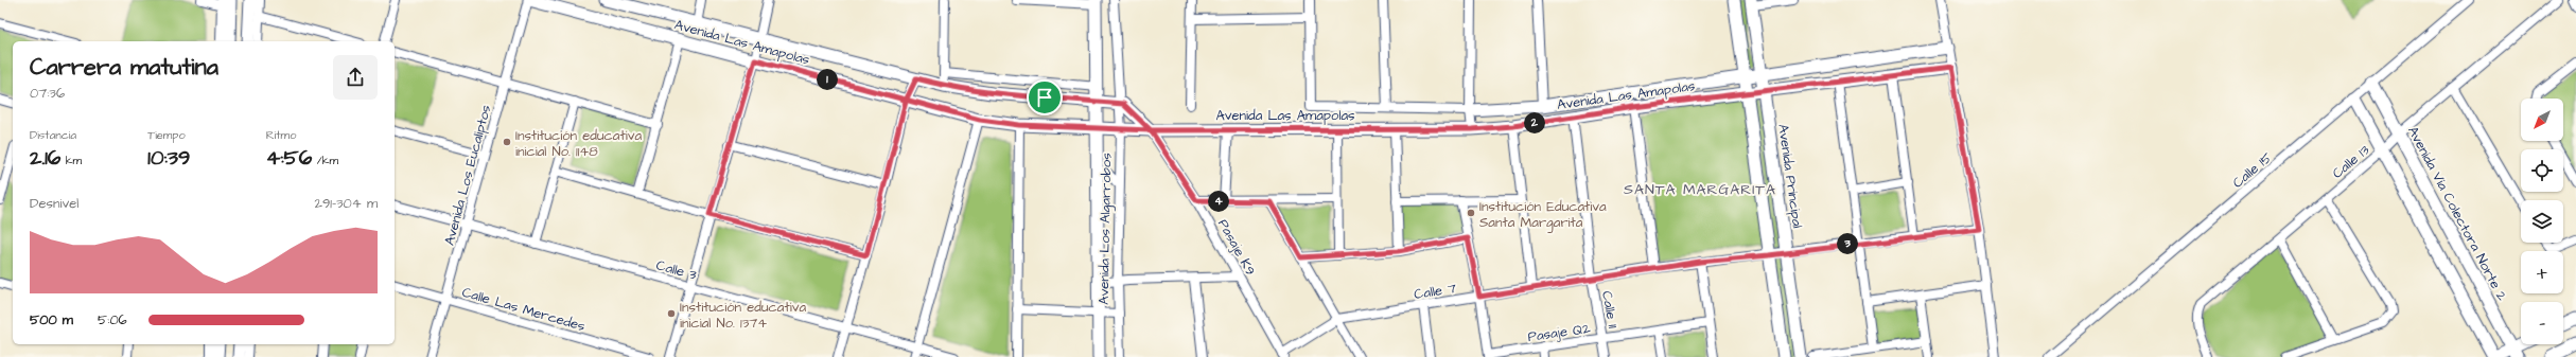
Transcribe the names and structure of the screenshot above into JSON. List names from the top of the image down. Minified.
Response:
{"streets":{"street":["Avenida Las Amapolas","Calle 13","Calle 15","Avenida Los Eucaliptos","Avenida Principal","Avenida Vía Colectora Norte 2","Avenida Los Algarrobos","Pasaje K9","Calle 3","Calle 7","Calle Las Mercedes","Calle 11","Pasaje Q2"]},"crossings":[["Avenida Las Amapolas","Avenida Los Eucaliptos"],["Avenida Las Amapolas","Avenida Principal"],["Avenida Las Amapolas","Avenida Los Algarrobos"],["Avenida Las Amapolas","Pasaje K9"],["Avenida Las Amapolas","Calle 11"],["Calle 13","Avenida Vía Colectora Norte 2"],["Calle 15","Avenida Vía Colectora Norte 2"],["Avenida Los Eucaliptos","Calle 3"],["Avenida Los Eucaliptos","Calle Las Mercedes"],["Avenida Principal","Calle 7"],["Pasaje K9","Calle 7"],["Calle 7","Calle 11"],["Calle 11","Pasaje Q2"]],"districts":["SANTA MARGARITA"],"places":["Institución educativa inicial No. 1148","Institución Educativa Santa Margarita","Institución educativa inicial No. 1374"],"north":"bottom left","page":{"heading":["Carrera matutina","07:36"],"pins":["1","2","4","3"],"map_buttons":["+","−"],"stats":[["Distancia","2.16 km"],["Tiempo","10:39"],["Ritmo","4:56 /km"]],"chart":["Desnivel","291–304 m"],"list":[{"name":"500 m","note":"5:06"}]}}
